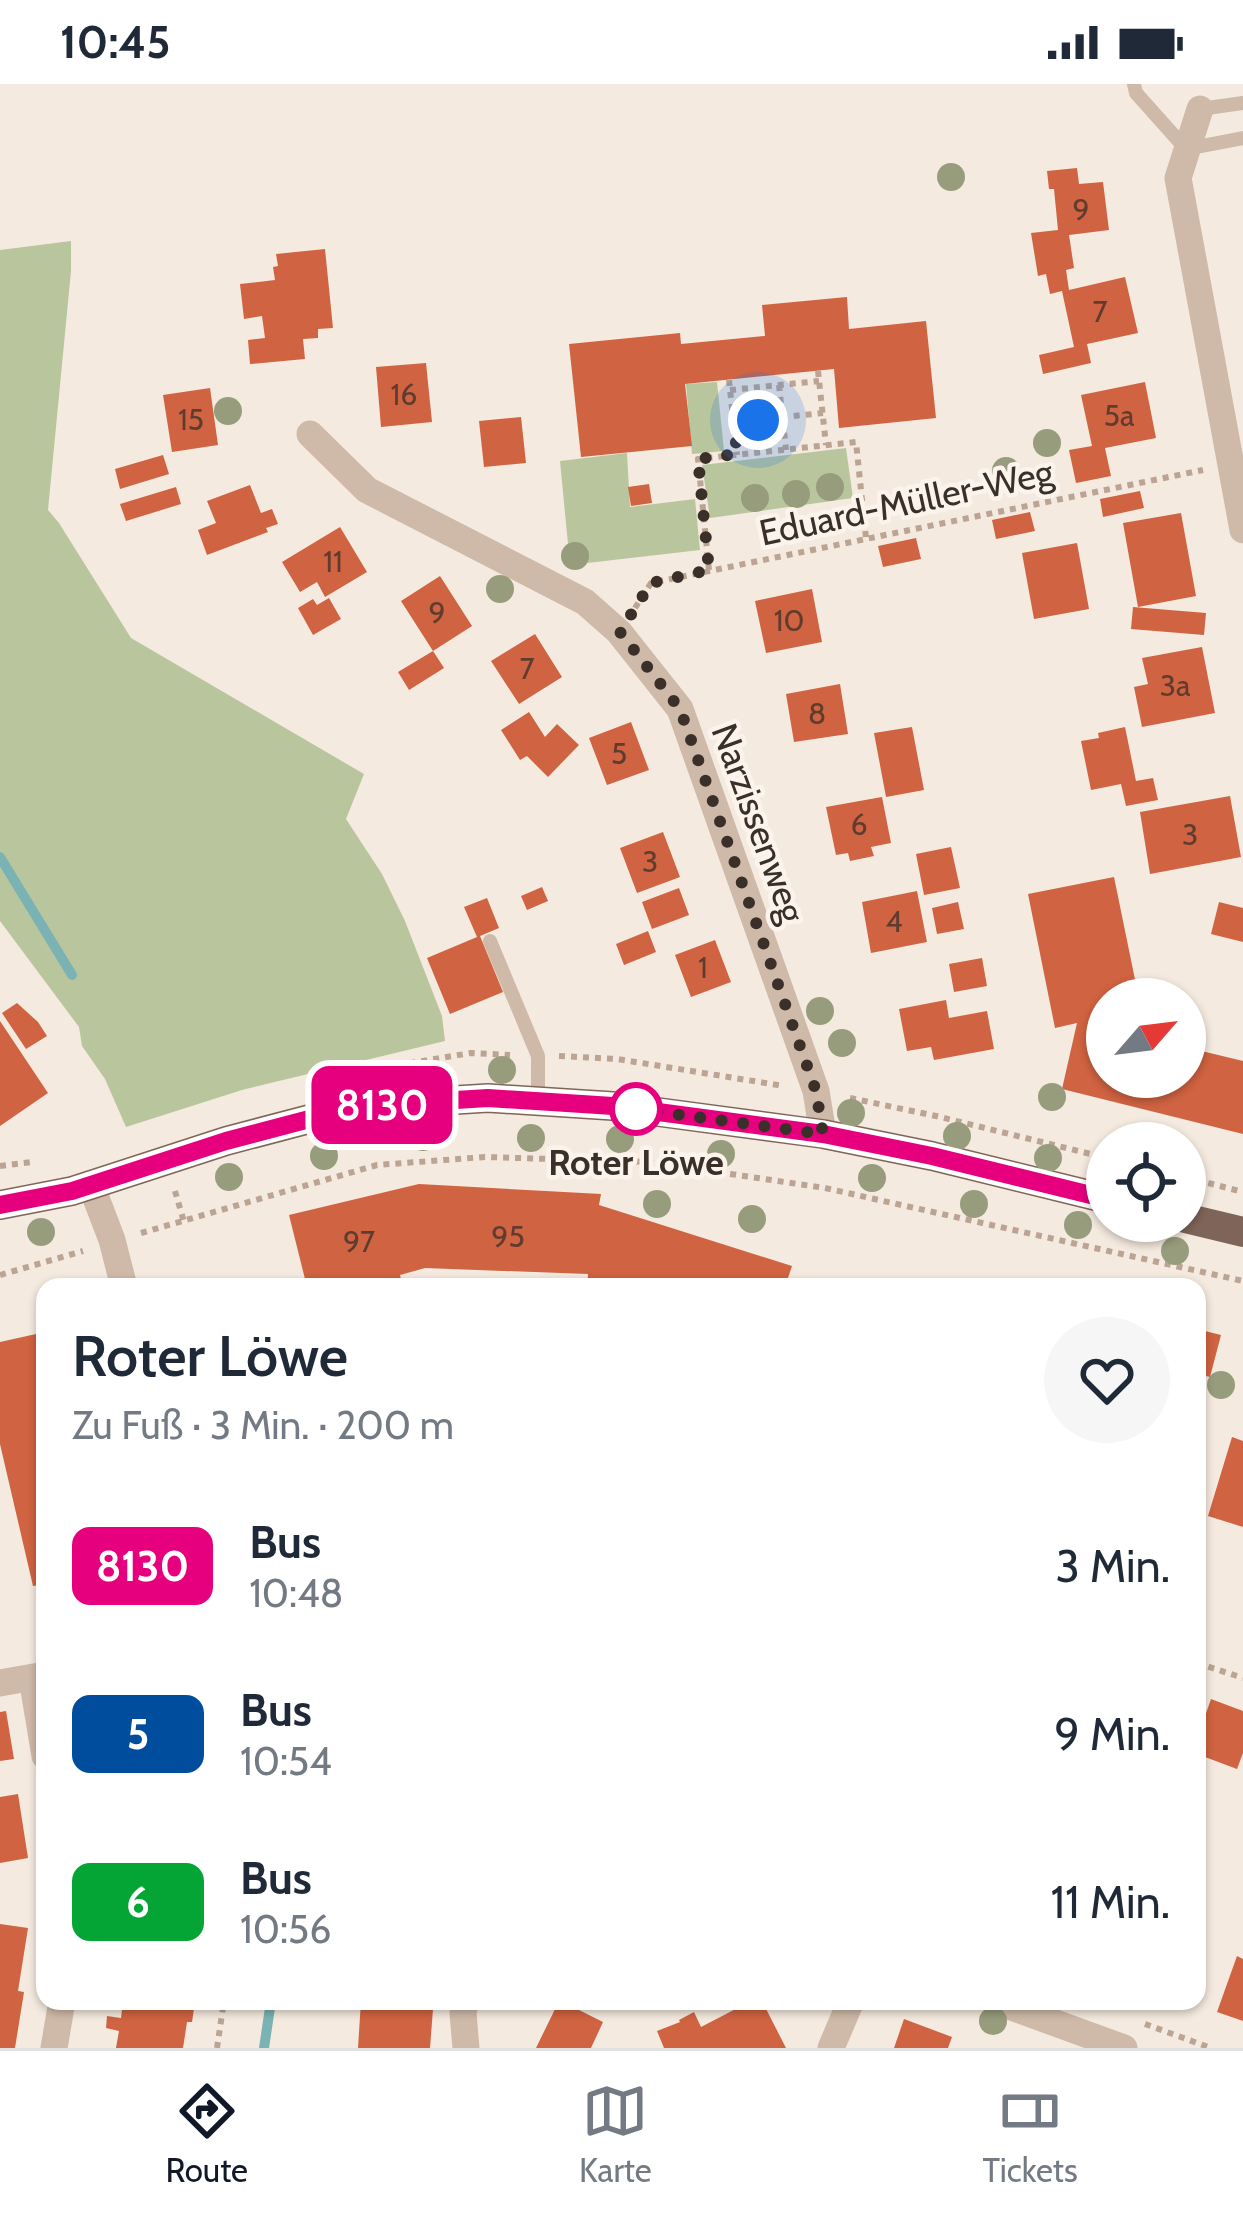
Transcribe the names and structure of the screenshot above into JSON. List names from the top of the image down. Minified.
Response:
{"streets":{"street":["Narzissenweg"],"path":["Eduard-Müller-Weg"]},"crossings":[["Eduard-Müller-Weg","Narzissenweg"]],"places":["Roter Löwe"],"lines":["bus line 8130"],"house_numbers":["9","7","16","5a","15","11","9","10","7","3a","8","5","6","3","3","4","1","95","97"],"north":"top right","page":{"status":"10:45","on_map":"8130","heading":["Roter Löwe","Zu Fuß · 3 Min. · 200 m"],"list":[{"mark":"8130","name":"Bus","note":"10:48","value":"3 Min."},{"mark":"5","name":"Bus","note":"10:54","value":"9 Min."},{"mark":"6","name":"Bus","note":"10:56","value":"11 Min."}],"tabs":["Route","Karte","Tickets"]}}
